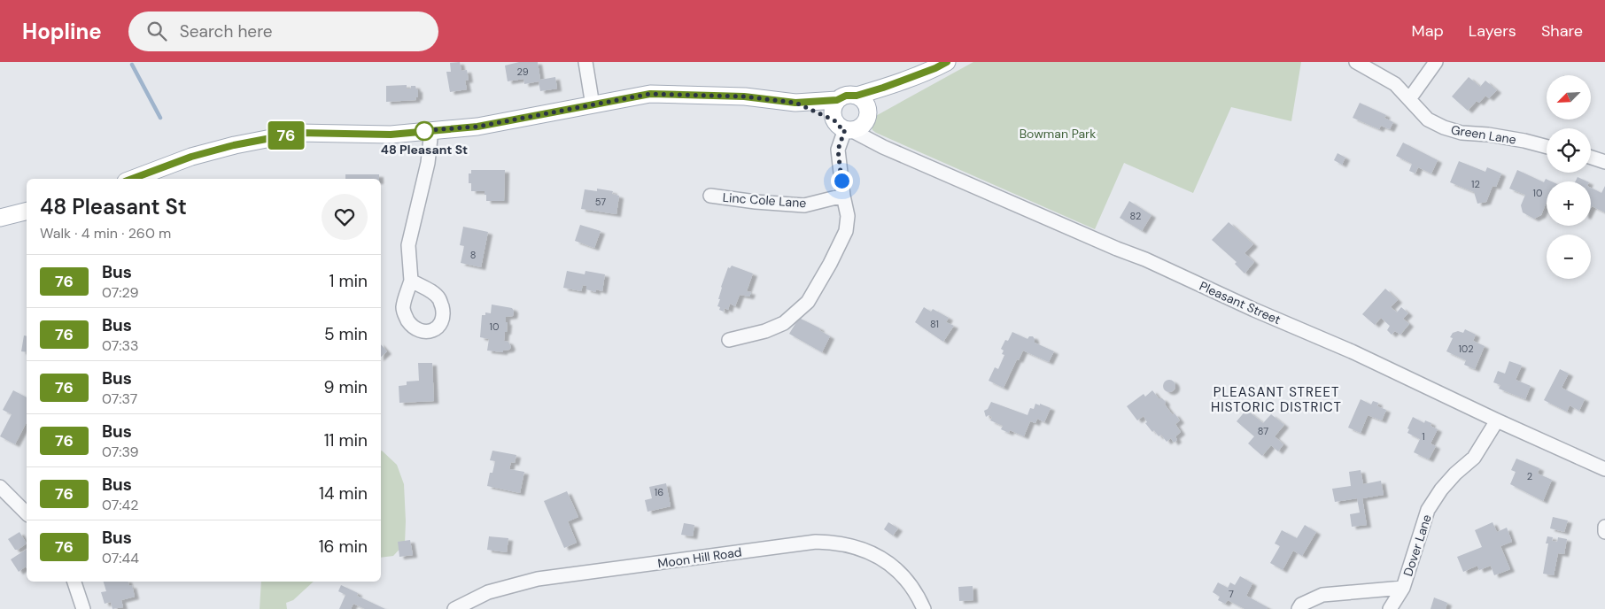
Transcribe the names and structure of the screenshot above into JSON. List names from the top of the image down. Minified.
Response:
{"streets":{"main road":["Pleasant Street"],"street":["Green Lane","Linc Cole Lane","Dover Lane","Moon Hill Road"]},"crossings":[["Pleasant Street","Dover Lane"]],"districts":["PLEASANT STREET HISTORIC DISTRICT"],"parks":["Bowman Park"],"places":["48 Pleasant St"],"lines":["bus line 76"],"house_numbers":["29","12","10","57","82","8","81","10","102","87","1","2","16","7"],"north":"bottom left","page":{"header":"Hopline","search":"Search here","nav":["Map","Layers","Share"],"on_map":"76","map_buttons":["+","−"],"heading":["48 Pleasant St","Walk · 4 min · 260 m"],"list":[{"mark":"76","name":"Bus","note":"07:29","value":"1 min"},{"mark":"76","name":"Bus","note":"07:33","value":"5 min"},{"mark":"76","name":"Bus","note":"07:37","value":"9 min"},{"mark":"76","name":"Bus","note":"07:39","value":"11 min"},{"mark":"76","name":"Bus","note":"07:42","value":"14 min"},{"mark":"76","name":"Bus","note":"07:44","value":"16 min"}]}}
